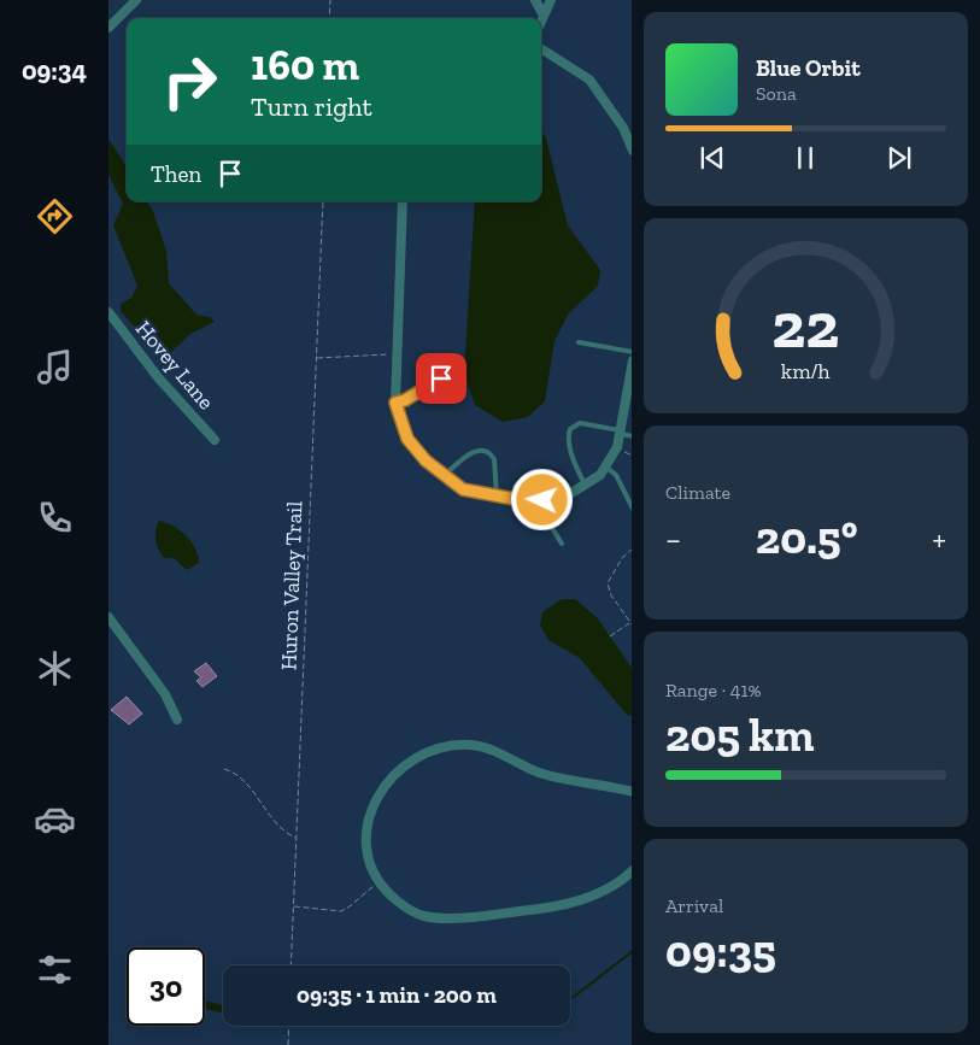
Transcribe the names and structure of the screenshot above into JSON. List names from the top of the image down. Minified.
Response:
{"streets":{"street":["Hovey Lane"],"path":["Huron Valley Trail"]},"page":{"tabs":"09:34","turn":["160 m","Turn right"],"song":["Blue Orbit","Sona"],"then":"Then","tile":["Climate",["Range · 41%","205 km"],["Arrival","09:35"]],"heat":["−","20.5°","+"],"limit":"30","trip":"09:35 · 1 min · 200 m","gauge":["22","km/h"]}}
